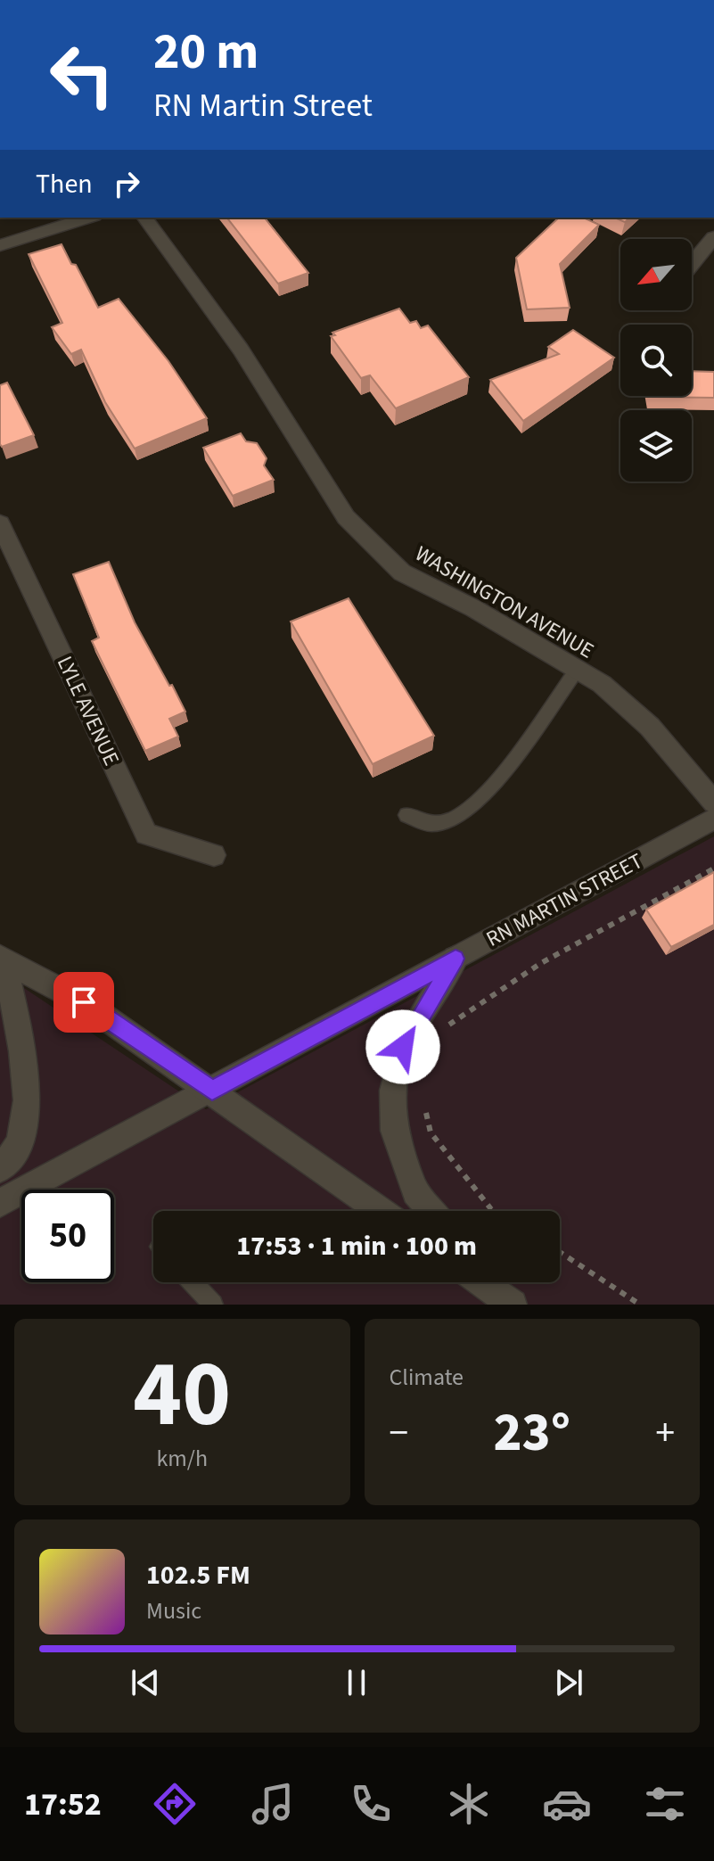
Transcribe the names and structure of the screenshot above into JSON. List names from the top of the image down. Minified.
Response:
{"streets":{"street":["WASHINGTON AVENUE","LYLE AVENUE","RN MARTIN STREET"]},"north":"bottom left","page":{"turn":["20 m","RN Martin Street"],"then":"Then","limit":"50","trip":"17:53 · 1 min · 100 m","tile":[["40","km/h"],"Climate"],"heat":["−","23°","+"],"song":["102.5 FM","Music"],"tabs":"17:52"}}
